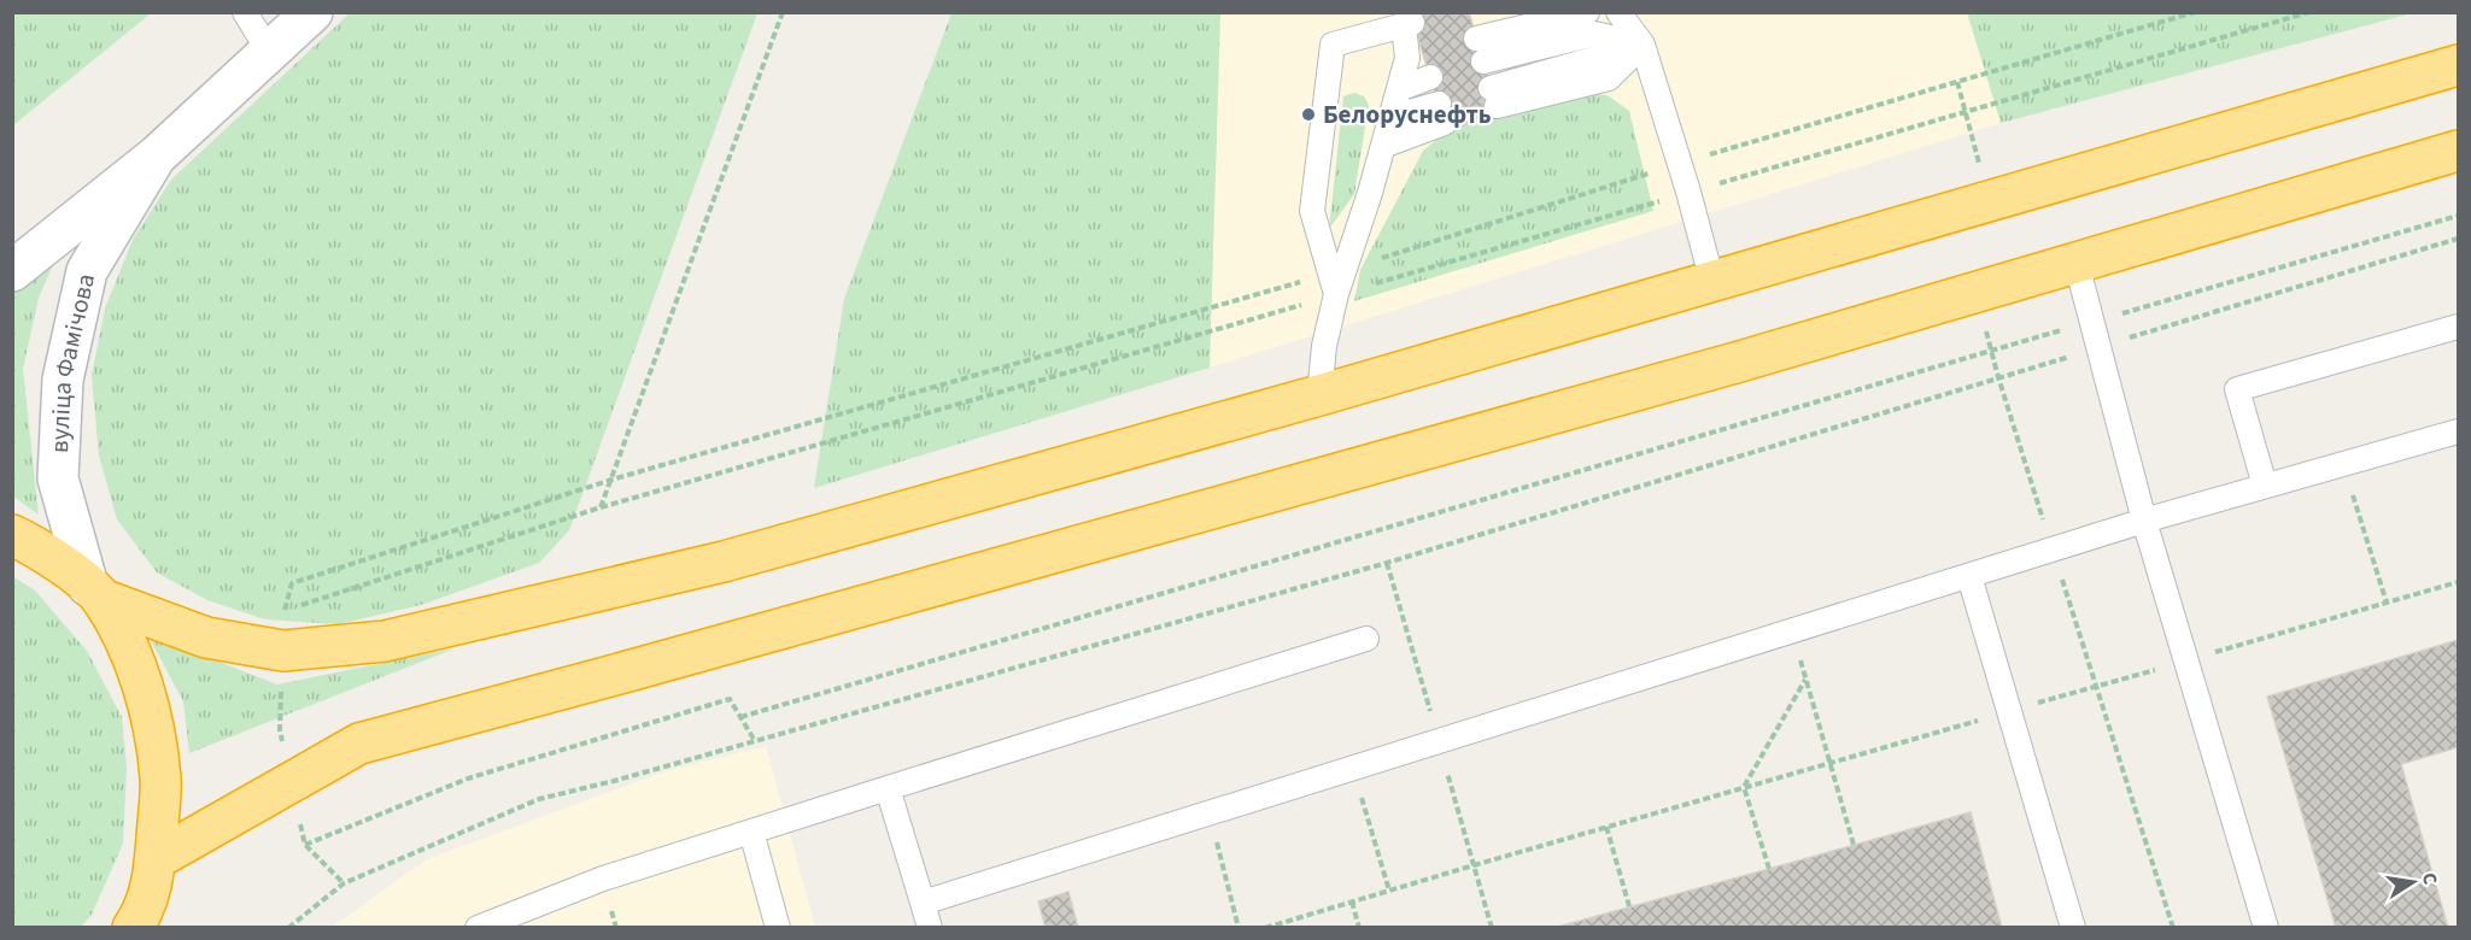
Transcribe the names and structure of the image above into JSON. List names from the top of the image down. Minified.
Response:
{"streets":{"main road":["вуліца Фамічова"]},"places":["Белоруснефть"],"north":"right"}
